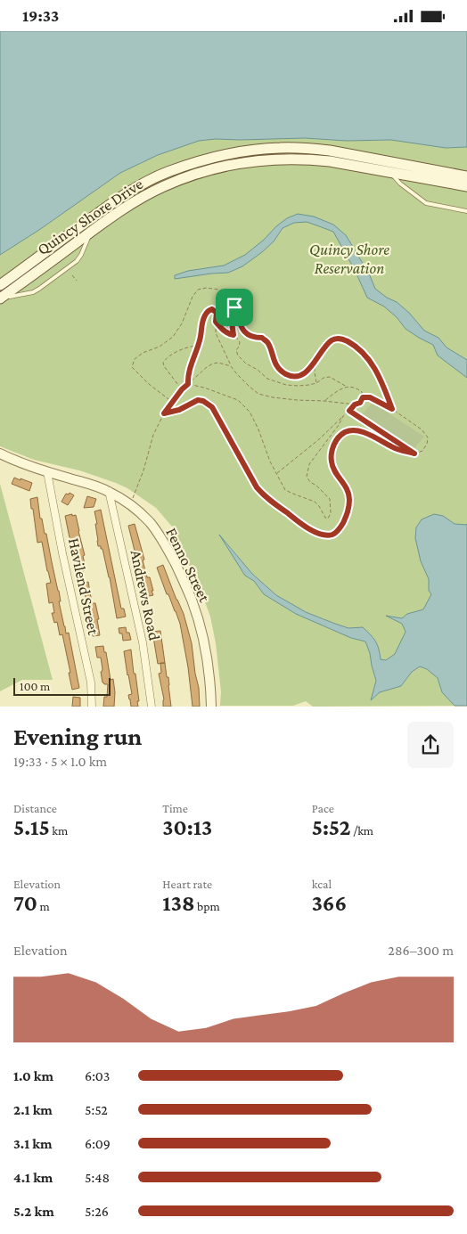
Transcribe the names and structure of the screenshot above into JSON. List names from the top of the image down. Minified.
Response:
{"streets":{"main road":["Quincy Shore Drive"],"street":["Fenno Street","Havilend Street","Andrews Road"]},"crossings":[["Fenno Street","Havilend Street"],["Fenno Street","Andrews Road"]],"parks":["Quincy Shore Reservation"],"scale_bar":"100 m","page":{"status":"19:33","scale":"100 m","heading":["Evening run","19:33 · 5 × 1.0 km"],"stats":[["Distance","5.15 km"],["Time","30:13"],["Pace","5:52 /km"],["Elevation","70 m"],["Heart rate","138 bpm"],["kcal","366"]],"chart":["Elevation","286–300 m"],"list":[{"name":"1.0 km","note":"6:03"},{"name":"2.1 km","note":"5:52"},{"name":"3.1 km","note":"6:09"},{"name":"4.1 km","note":"5:48"},{"name":"5.2 km","note":"5:26"}]}}
